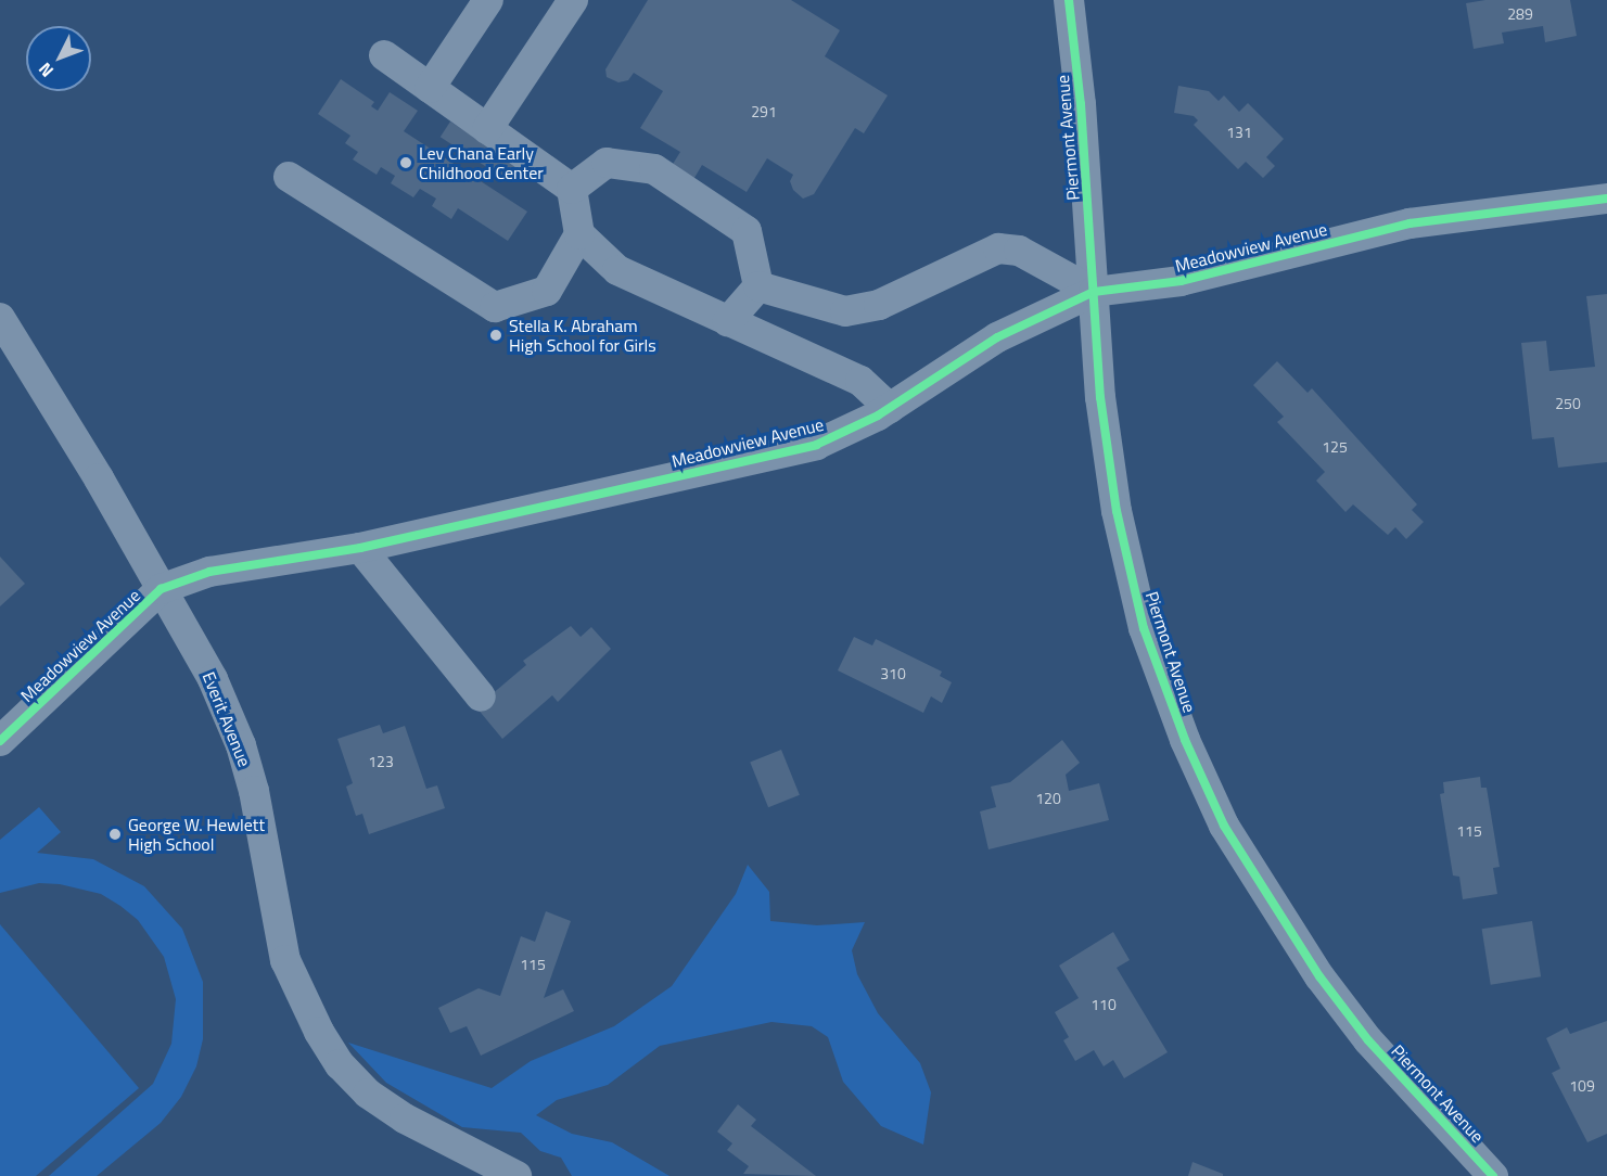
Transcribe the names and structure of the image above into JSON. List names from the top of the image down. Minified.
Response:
{"streets":{"street":["Piermont Avenue","Meadowview Avenue","Everit Avenue"]},"crossings":[["Piermont Avenue","Meadowview Avenue"],["Meadowview Avenue","Everit Avenue"]],"places":["Lev Chana Early Childhood Center","Stella K. Abraham High School for Girls","George W. Hewlett High School"],"house_numbers":["289","291","131","250","125","310","123","120","115","115","110","109"],"north":"bottom left"}
